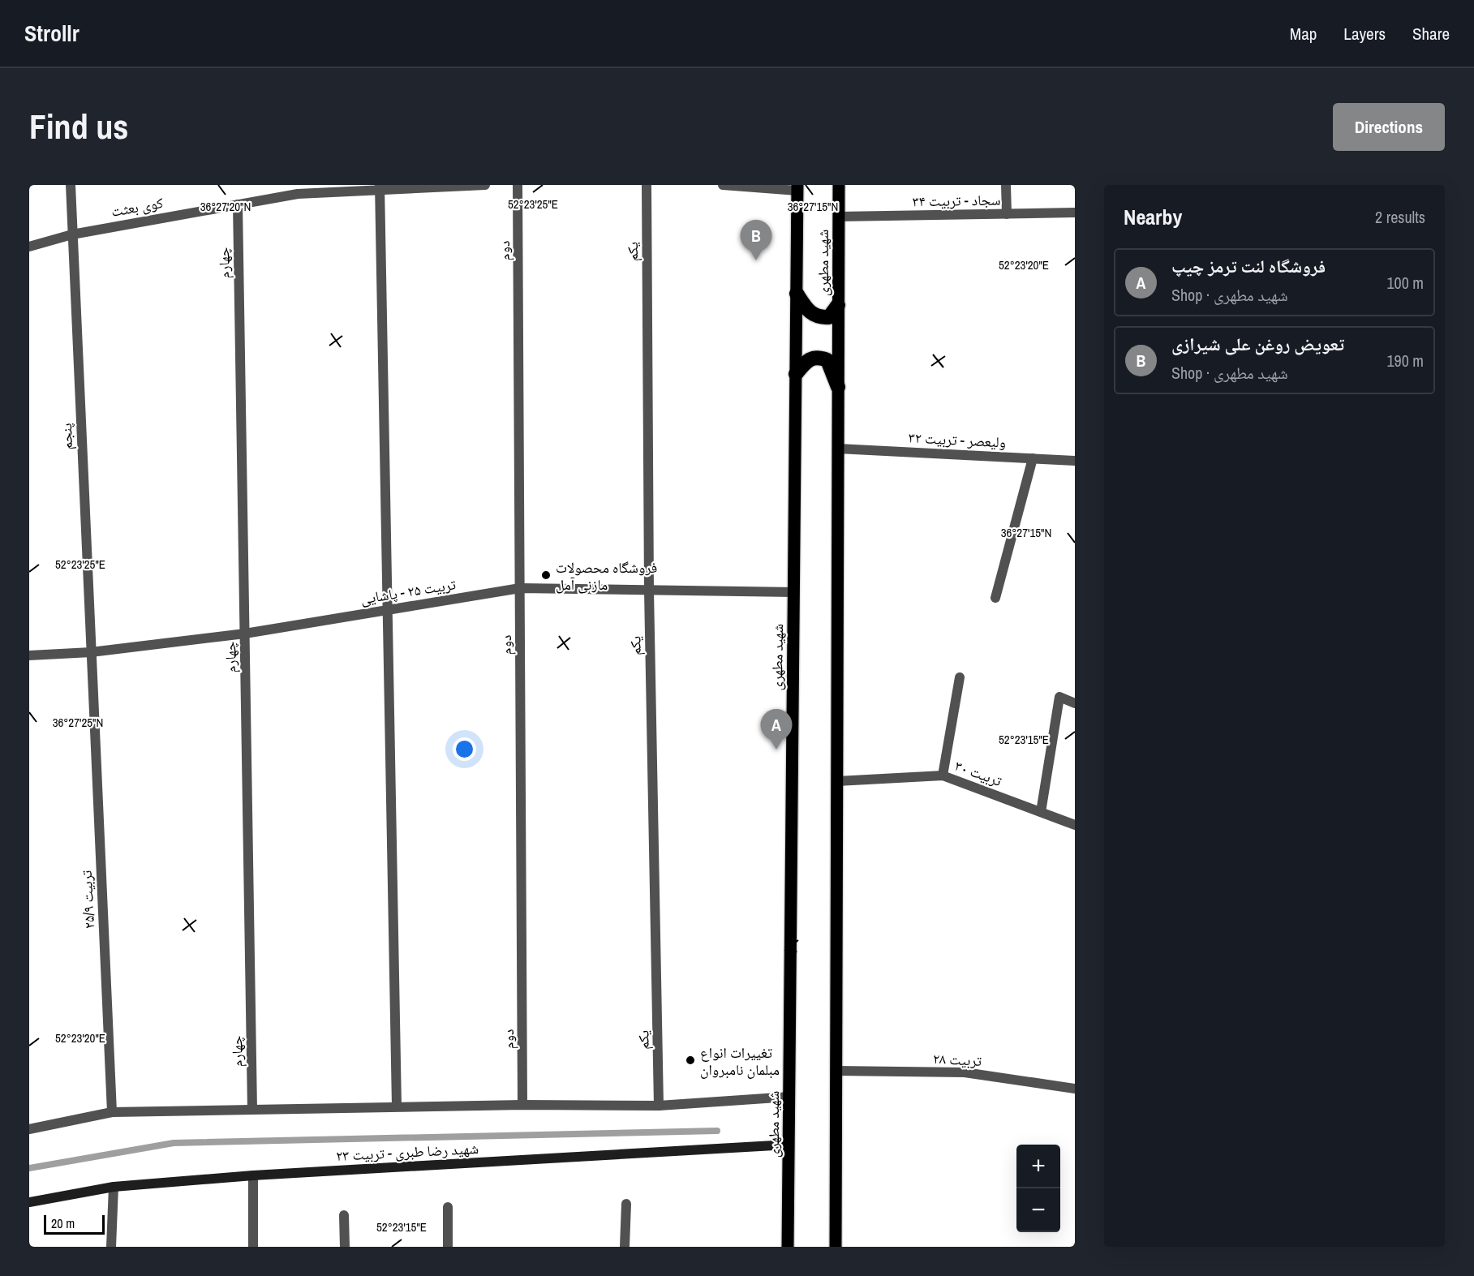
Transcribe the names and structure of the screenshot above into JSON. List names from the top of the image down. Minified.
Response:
{"streets":{"main road":["شهید مطهری","شهید رضا طبری - تربیت ۲۳"],"street":["سجاد - تربیت ۳۴","کوی بعثت","دوم","یکم","چهارم","پنجم","ولیعصر - تربیت ۳۲","تربیت ۲۵ - پاشایی","تربیت ۳۰","تربیت ۲۵/۹","تربیت ۲۸"]},"crossings":[["سجاد - تربیت ۳۴","شهید مطهری"],["کوی بعثت","چهارم"],["کوی بعثت","پنجم"],["دوم","تربیت ۲۵ - پاشایی"],["یکم","تربیت ۲۵ - پاشایی"],["چهارم","تربیت ۲۵ - پاشایی"],["شهید مطهری","ولیعصر - تربیت ۳۲"],["شهید مطهری","تربیت ۲۵ - پاشایی"],["شهید مطهری","تربیت ۳۰"],["شهید مطهری","تربیت ۲۸"],["شهید مطهری","شهید رضا طبری - تربیت ۲۳"],["پنجم","تربیت ۲۵ - پاشایی"],["پنجم","تربیت ۲۵/۹"]],"places":["فروشگاه محصولات مازنی آمل","تغییرات انواع مبلمان نامبروان"],"scale_bar":"20 m","page":{"header":"Strollr","nav":["Map","Layers","Share"],"buttons":"Directions","title":"Find us","heading":["Nearby","2 results"],"pins":["B","A"],"list":[{"mark":"A","name":"فروشگاه لنت ترمز چیپ","note":"Shop · شهید مطهری","value":"100 m"},{"mark":"B","name":"تعویض روغن علی شیرازی","note":"Shop · شهید مطهری","value":"190 m"}],"map_buttons":["+","−"],"scale":"20 m"},"coordinates":["52°23'25\"E","36°27'20\"N","36°27'15\"N","52°23'20\"E","36°27'25\"N","52°23'15\"E"]}
